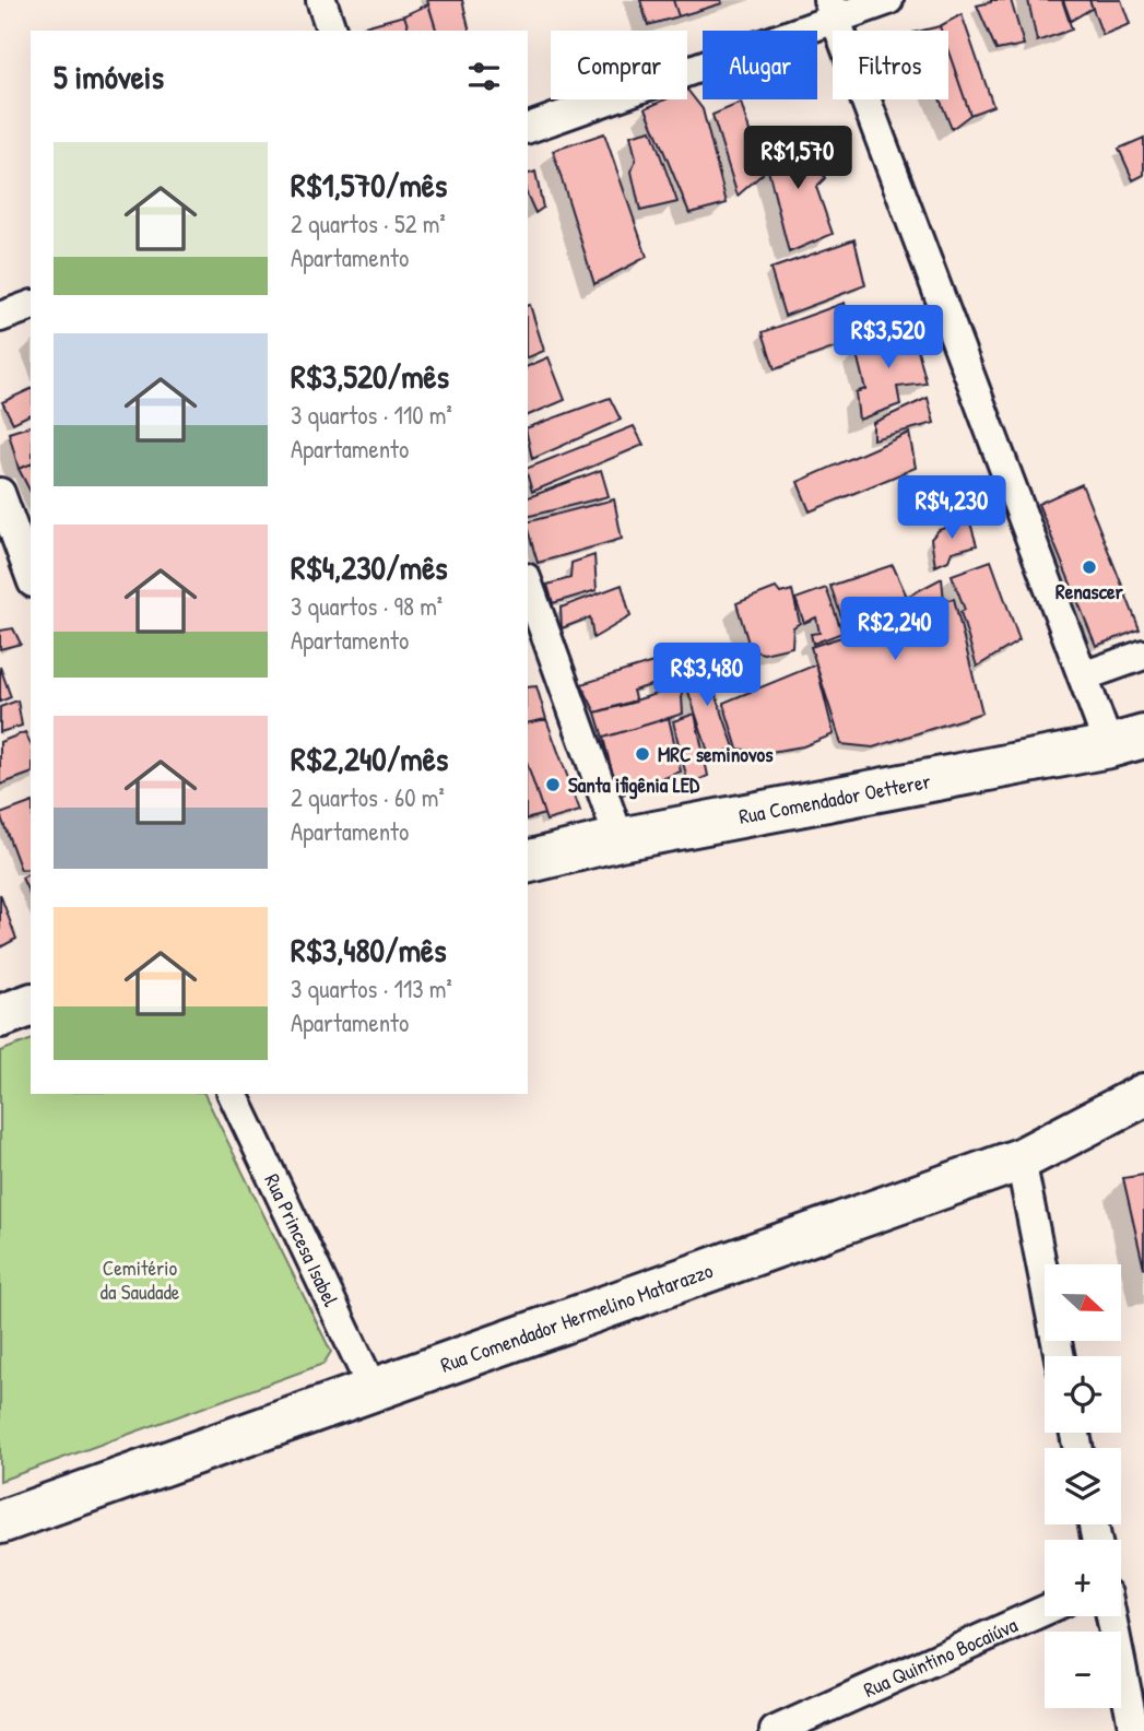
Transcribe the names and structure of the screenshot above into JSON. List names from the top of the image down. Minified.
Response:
{"streets":{"main road":["Rua Comendador Oetterer","Rua Comendador Hermelino Matarazzo"],"street":["Rua Princesa Isabel","Rua Quintino Bocaiúva"]},"crossings":[["Rua Princesa Isabel","Rua Comendador Hermelino Matarazzo"]],"parks":["Cemitério da Saudade"],"places":["Renascer","MRC seminovos","Santa ifigênia LED"],"north":"right","page":{"chip":["Comprar","Alugar","Filtros"],"heading":"5 imóveis","list":[{"name":"R$1,570/mês","note":"2 quartos · 52 m² · Apartamento"},{"name":"R$3,520/mês","note":"3 quartos · 110 m² · Apartamento"},{"name":"R$4,230/mês","note":"3 quartos · 98 m² · Apartamento"},{"name":"R$2,240/mês","note":"2 quartos · 60 m² · Apartamento"},{"name":"R$3,480/mês","note":"3 quartos · 113 m² · Apartamento"}],"price":["R$1,570","R$3,520","R$4,230","R$2,240","R$3,480"],"map_buttons":["+","−"]}}
